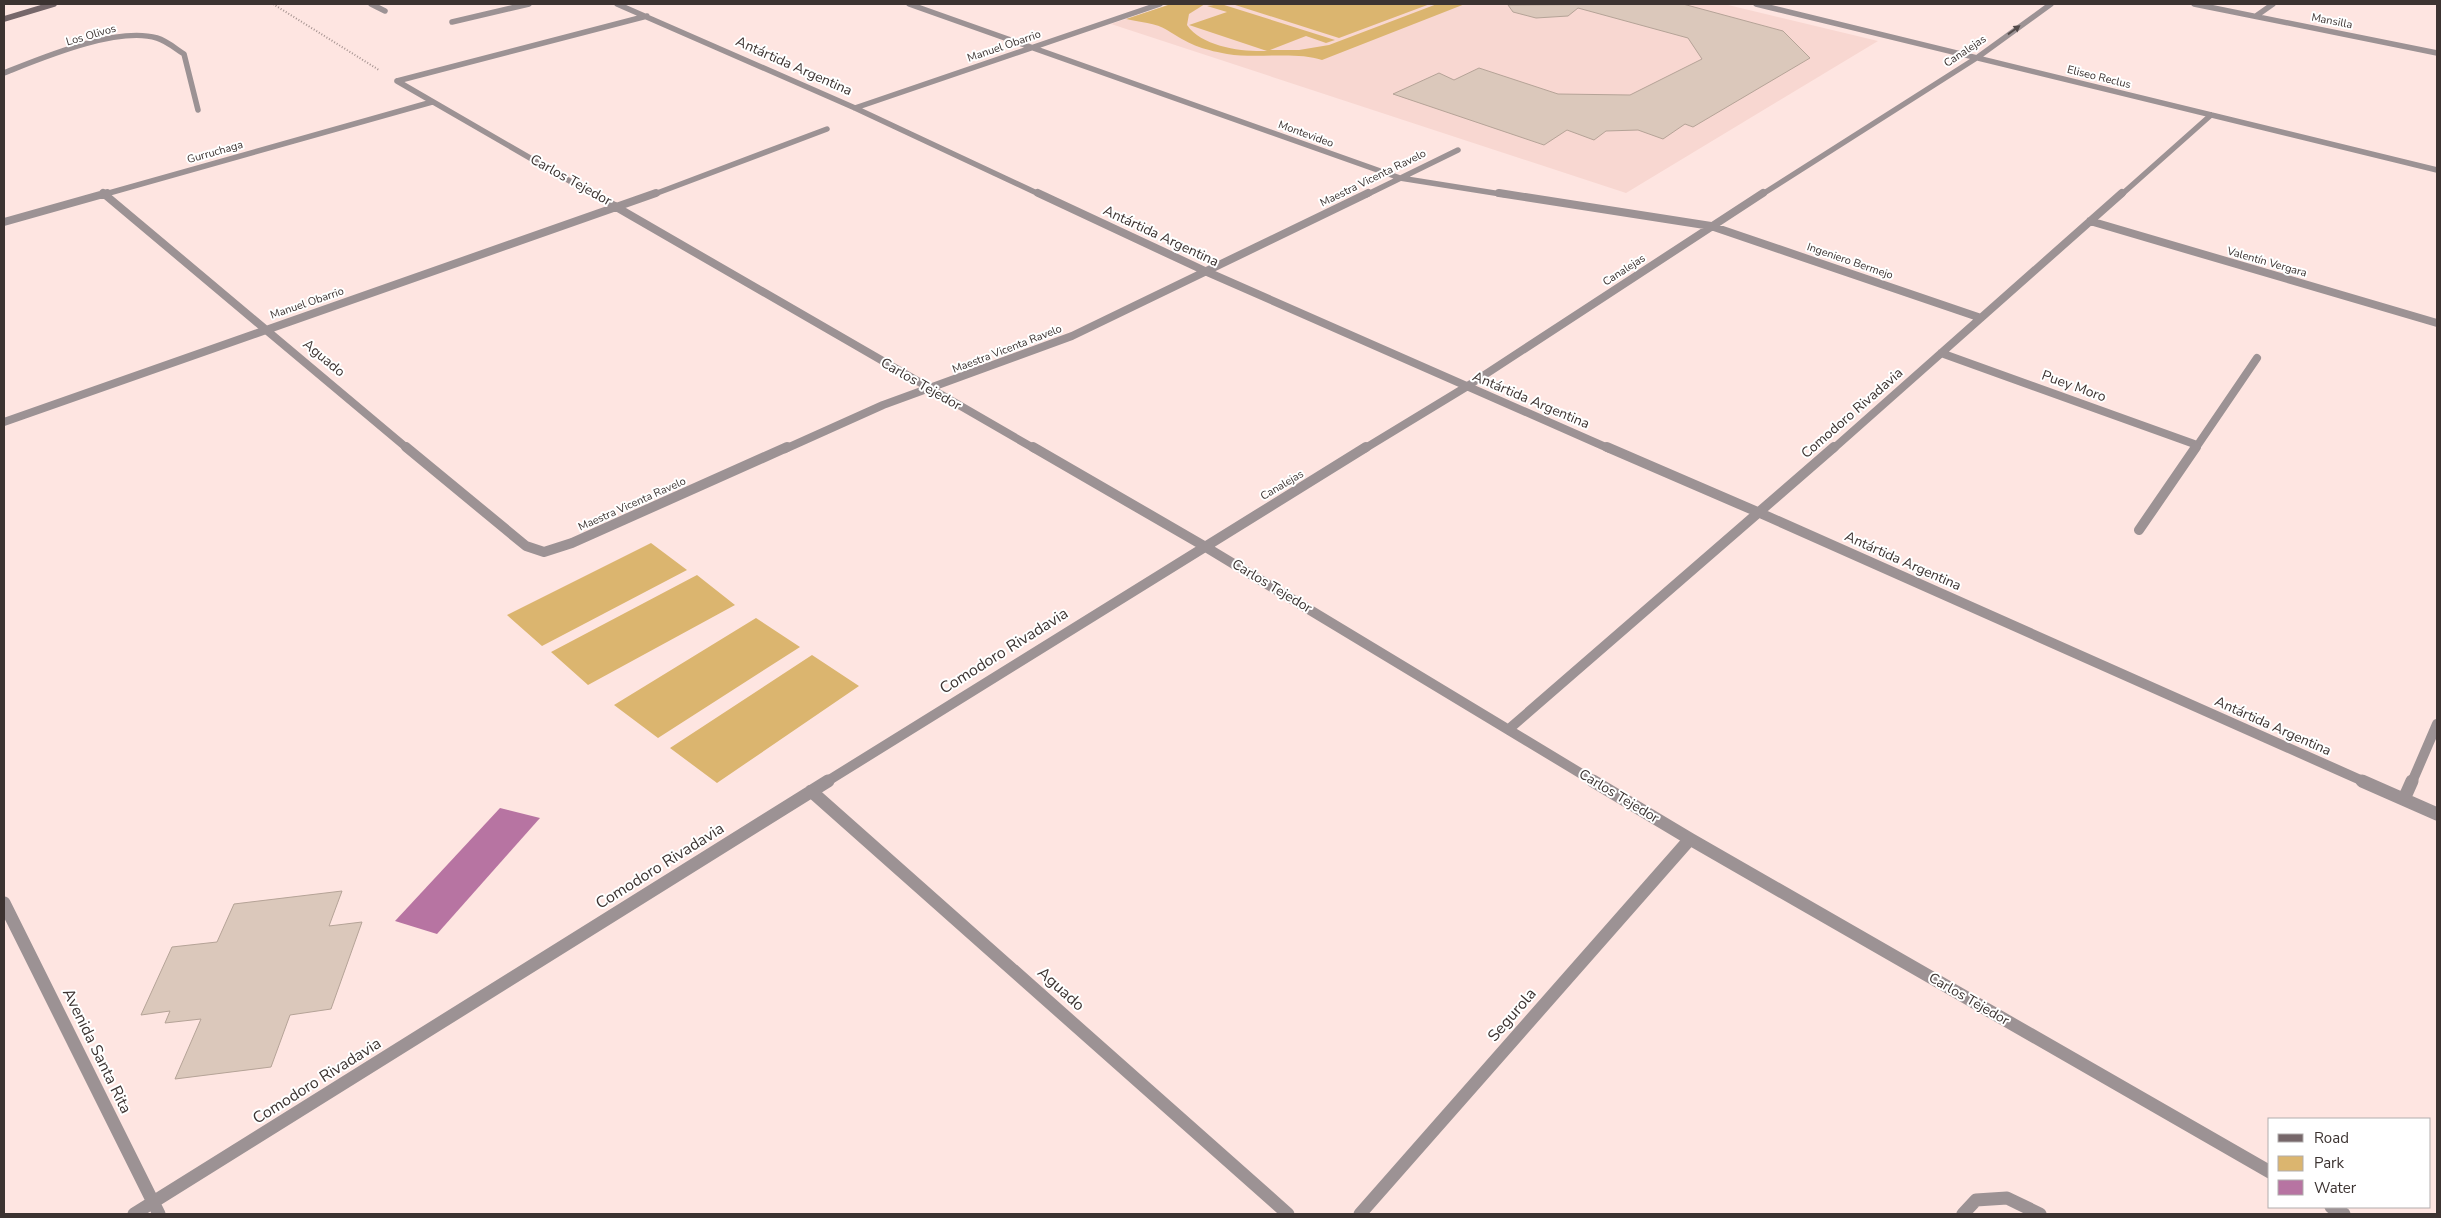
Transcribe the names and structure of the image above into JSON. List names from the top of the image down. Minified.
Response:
{"streets":{"street":["Mansilla","Los Olivos","Manuel Obarrio","Canalejas","Antártida Argentina","Eliseo Reclus","Montevideo","Gurruchaga","Maestra Vicenta Ravelo","Carlos Tejedor","Ingeniero Bermejo","Valentín Vergara","Aguado","Puey Moro","Comodoro Rivadavia","Segurola","Avenida Santa Rita"]},"crossings":[["Manuel Obarrio","Antártida Argentina"],["Manuel Obarrio","Montevideo"],["Manuel Obarrio","Carlos Tejedor"],["Manuel Obarrio","Aguado"],["Canalejas","Antártida Argentina"],["Canalejas","Eliseo Reclus"],["Canalejas","Montevideo"],["Canalejas","Carlos Tejedor"],["Canalejas","Ingeniero Bermejo"],["Canalejas","Comodoro Rivadavia"],["Antártida Argentina","Maestra Vicenta Ravelo"],["Antártida Argentina","Comodoro Rivadavia"],["Eliseo Reclus","Comodoro Rivadavia"],["Montevideo","Maestra Vicenta Ravelo"],["Montevideo","Ingeniero Bermejo"],["Gurruchaga","Carlos Tejedor"],["Gurruchaga","Aguado"],["Maestra Vicenta Ravelo","Carlos Tejedor"],["Maestra Vicenta Ravelo","Aguado"],["Carlos Tejedor","Comodoro Rivadavia"],["Carlos Tejedor","Segurola"],["Ingeniero Bermejo","Comodoro Rivadavia"],["Valentín Vergara","Comodoro Rivadavia"],["Aguado","Comodoro Rivadavia"],["Puey Moro","Comodoro Rivadavia"],["Comodoro Rivadavia","Avenida Santa Rita"]],"legend":["Road","Park","Water"]}
